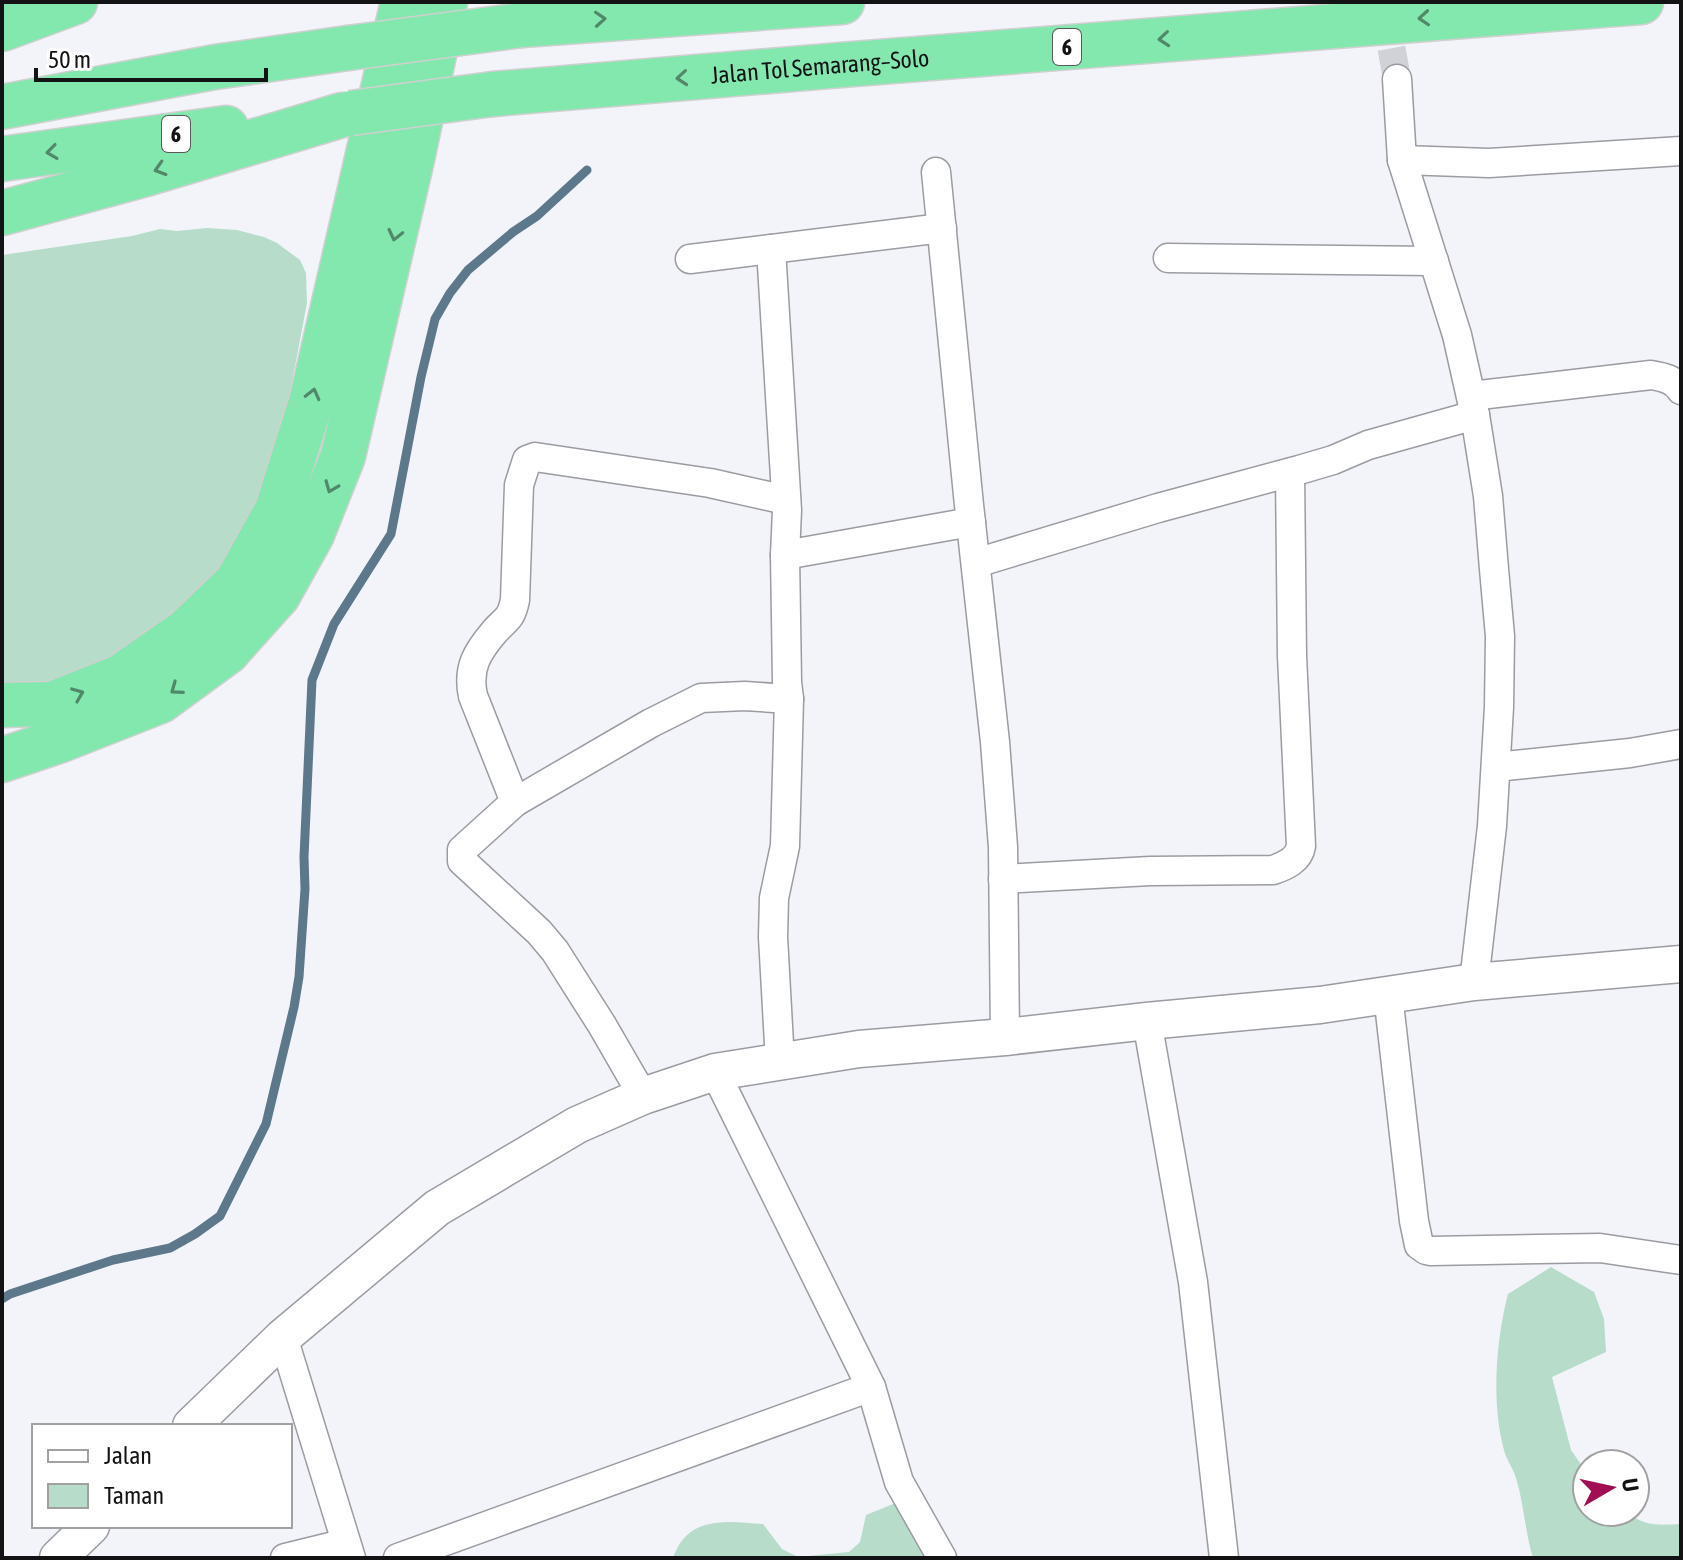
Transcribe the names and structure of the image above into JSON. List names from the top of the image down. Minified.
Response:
{"streets":{"highway":["6","Jalan Tol Semarang–Solo"]},"legend":["Jalan","Taman"],"scale_bar":"50 m","north":"right"}
